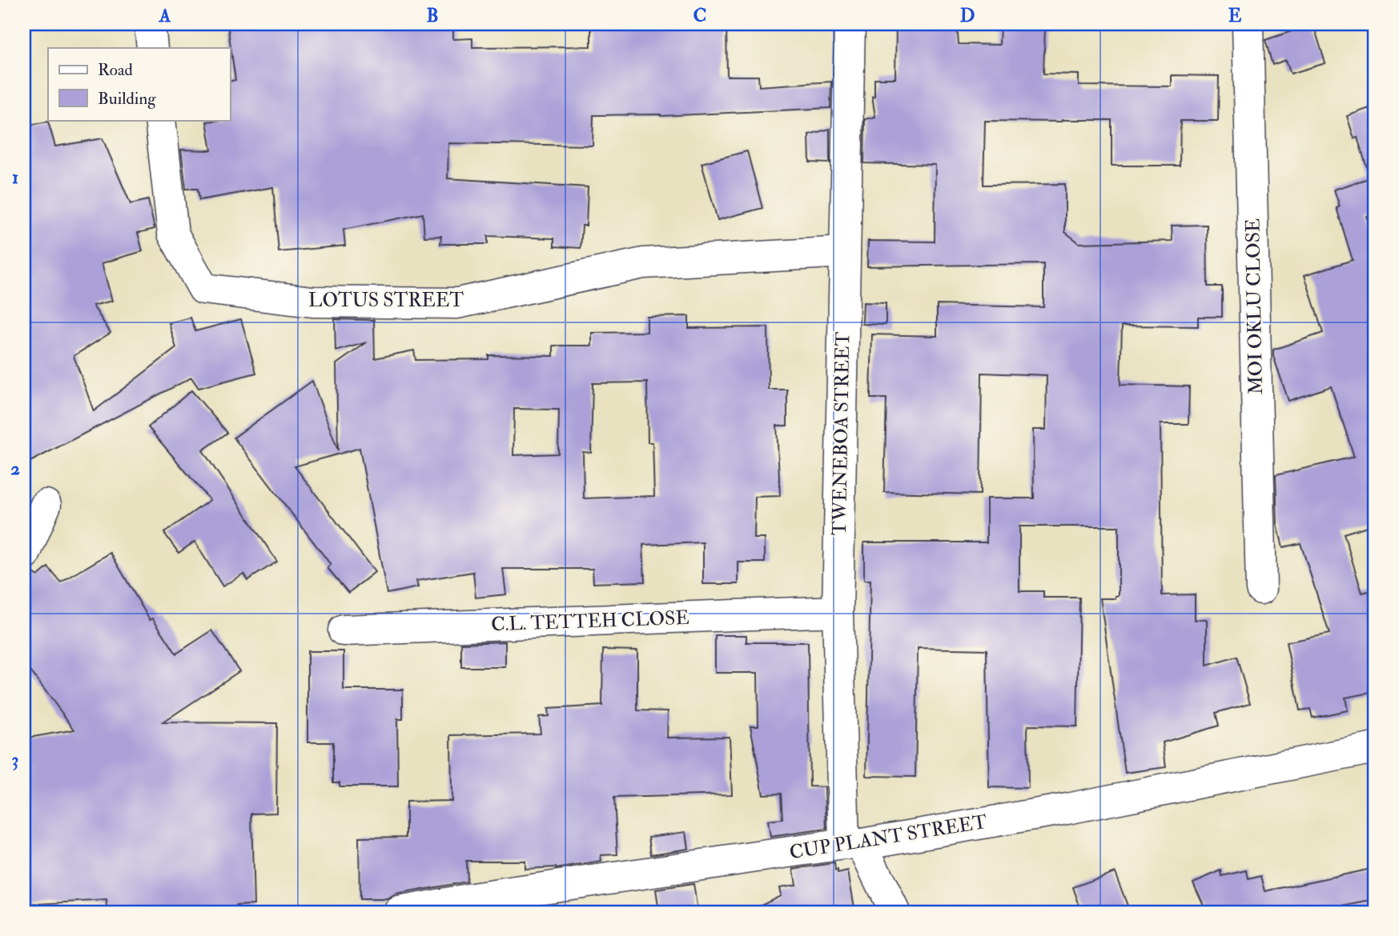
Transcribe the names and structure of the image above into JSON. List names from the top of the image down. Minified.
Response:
{"streets":{"street":["LOTUS STREET","MOI OKLU CLOSE","TWENEBOA STREET","C.L. TETTEH CLOSE","CUP PLANT STREET"]},"crossings":[["LOTUS STREET","TWENEBOA STREET"],["TWENEBOA STREET","C.L. TETTEH CLOSE"],["TWENEBOA STREET","CUP PLANT STREET"]],"legend":["Road","Building"],"grid":{"columns":["A","B","C","D","E"],"rows":["1","2","3"]}}
